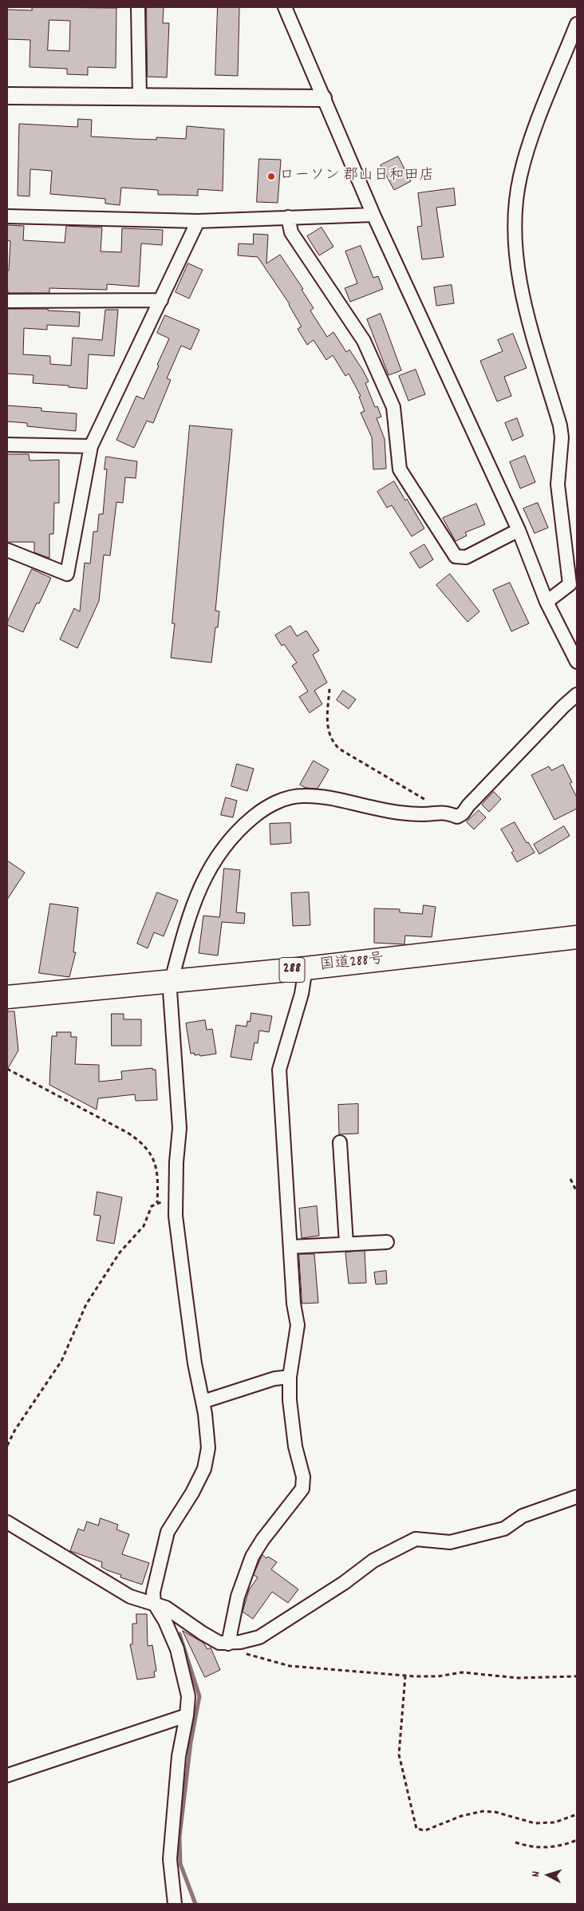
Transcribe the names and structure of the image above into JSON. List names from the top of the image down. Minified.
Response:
{"streets":{"highway":["国道288号","288"]},"places":["ローソン 郡山日和田店"],"north":"left"}
